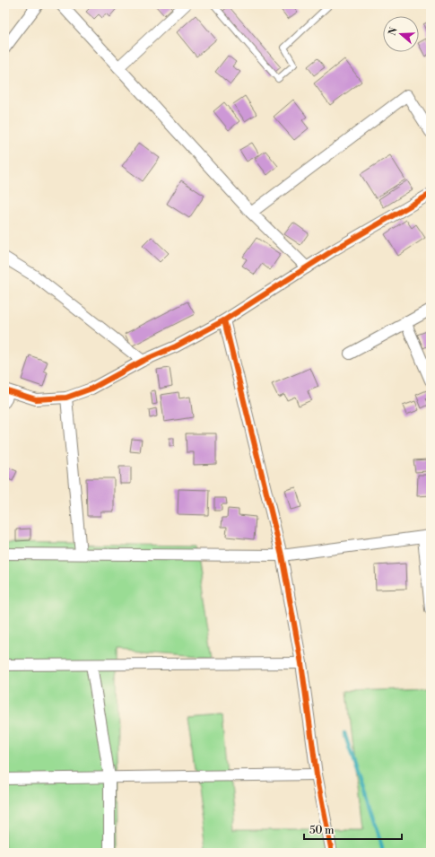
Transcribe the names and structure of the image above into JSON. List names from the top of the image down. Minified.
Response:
{"scale_bar":"50 m","north":"left"}
